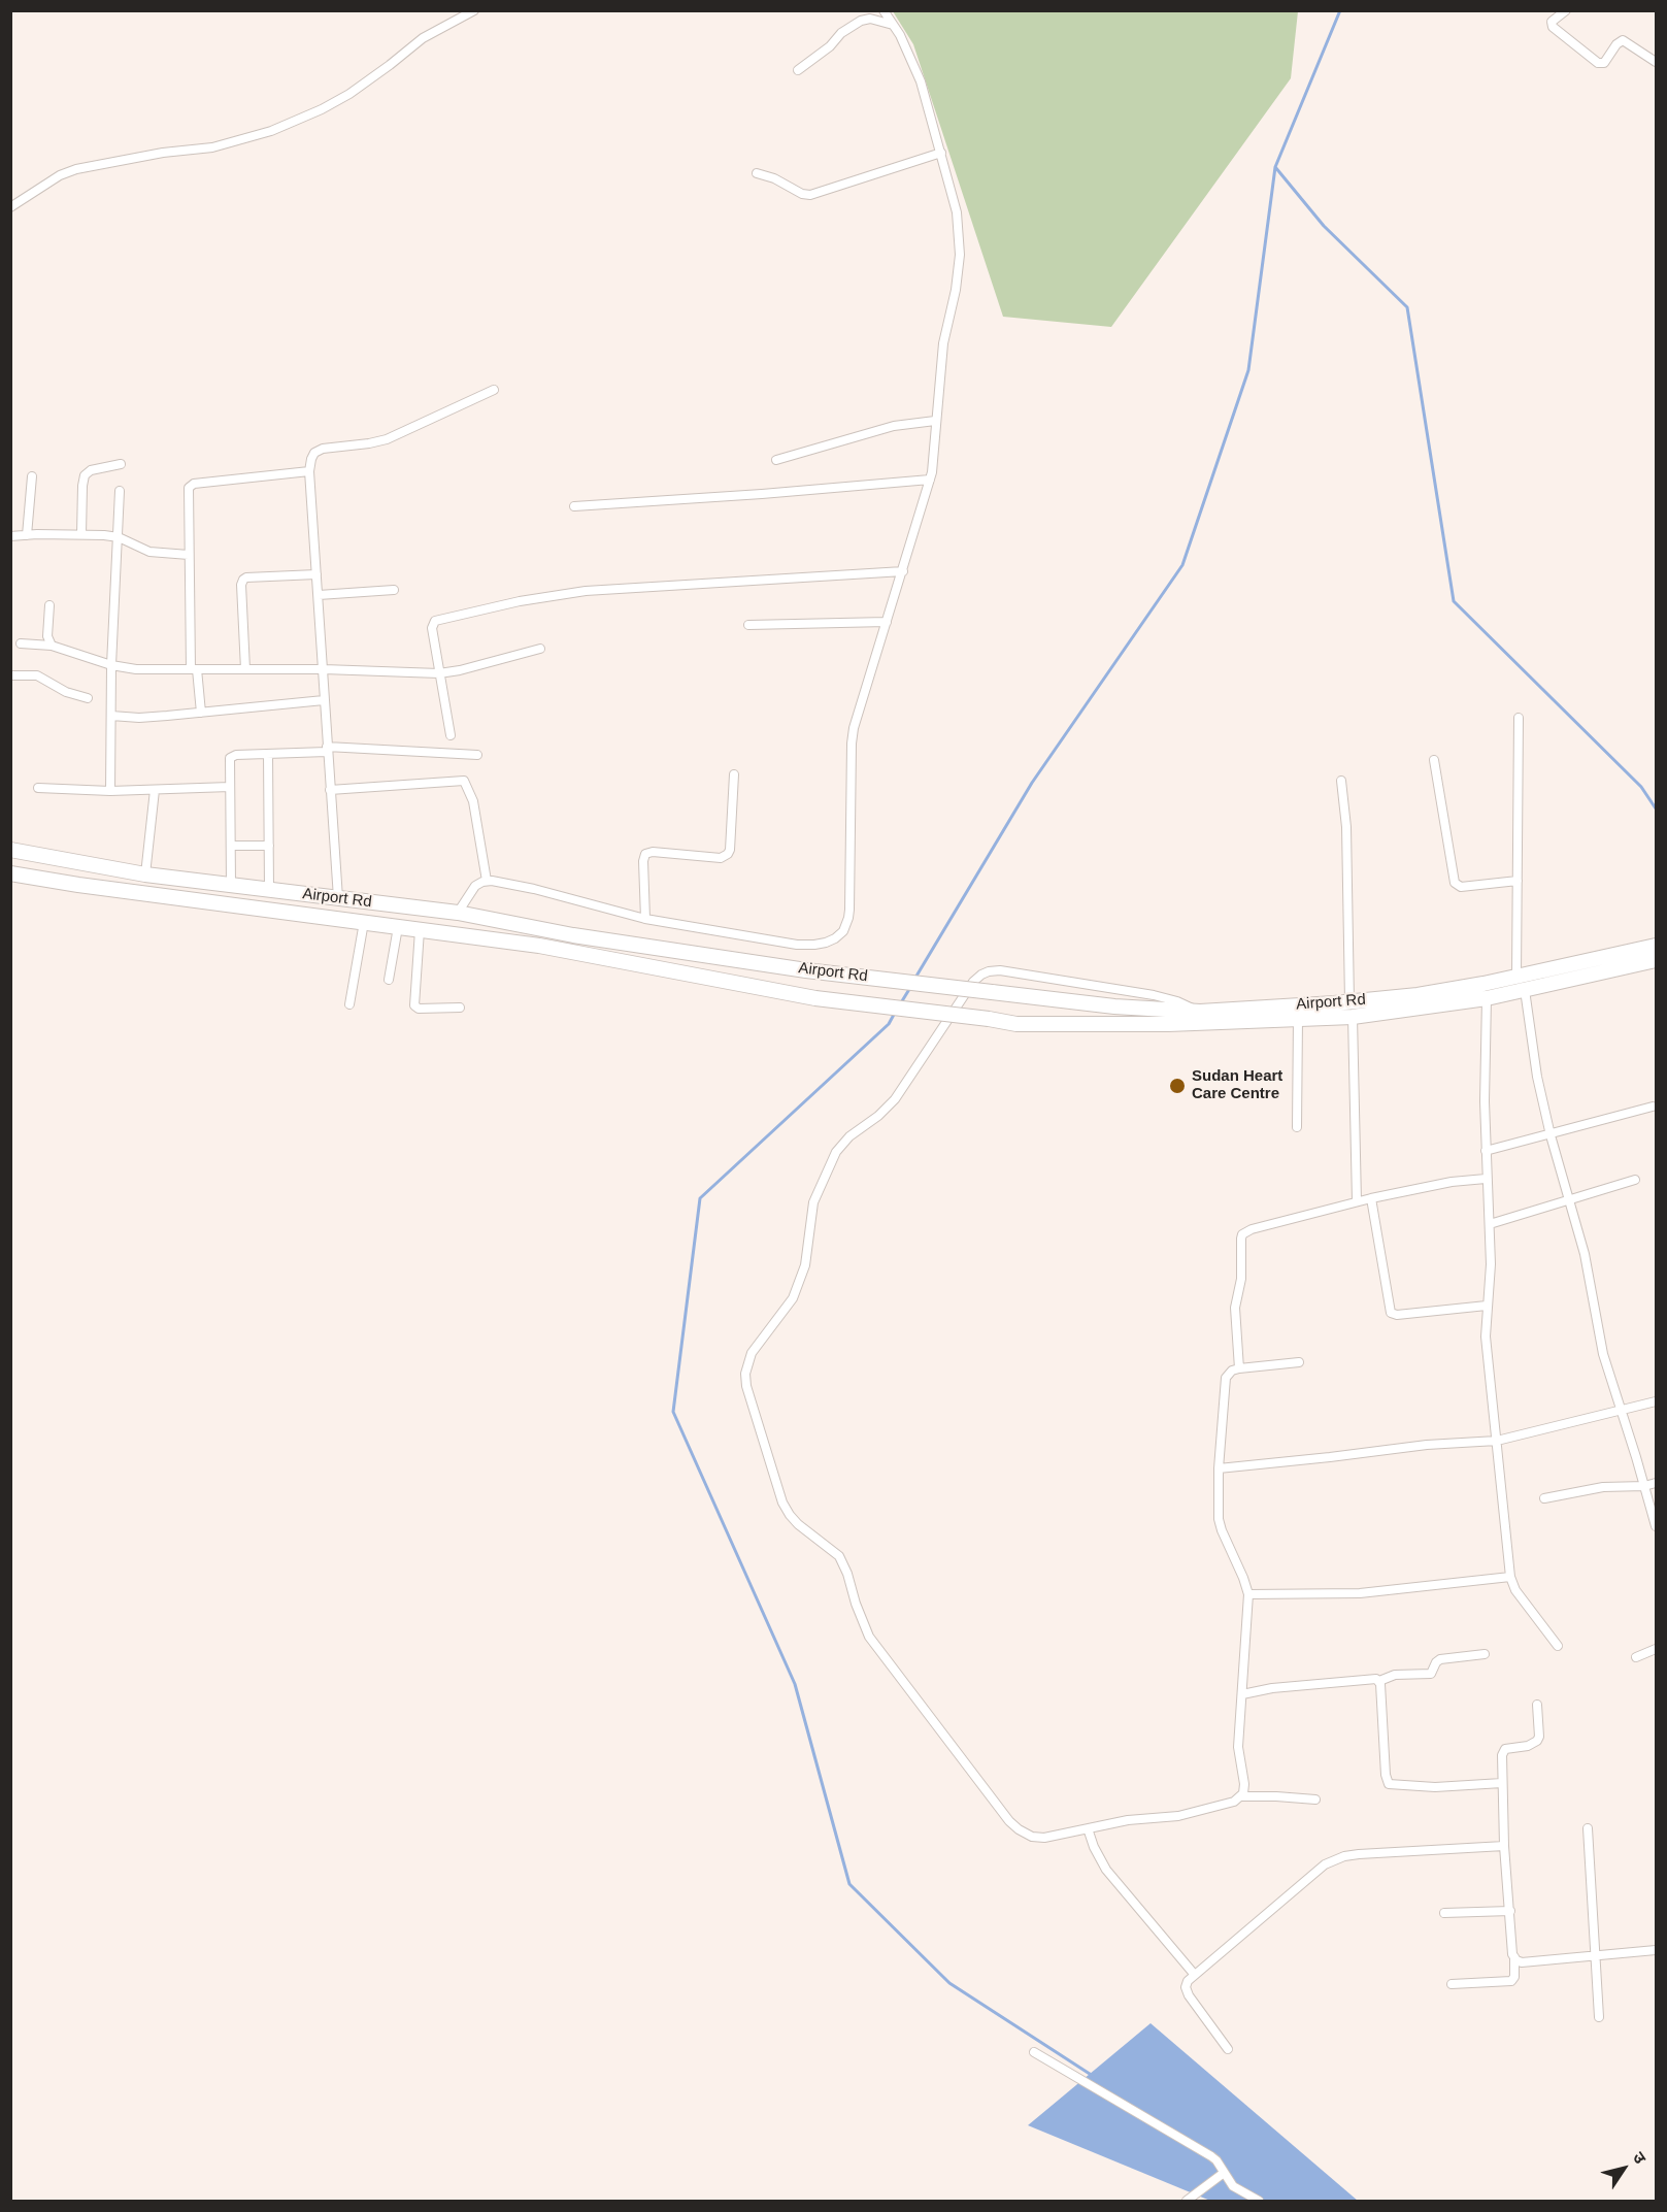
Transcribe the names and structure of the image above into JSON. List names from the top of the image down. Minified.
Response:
{"streets":{"main road":["Airport Rd"]},"places":["Sudan Heart Care Centre"],"north":"top right"}
